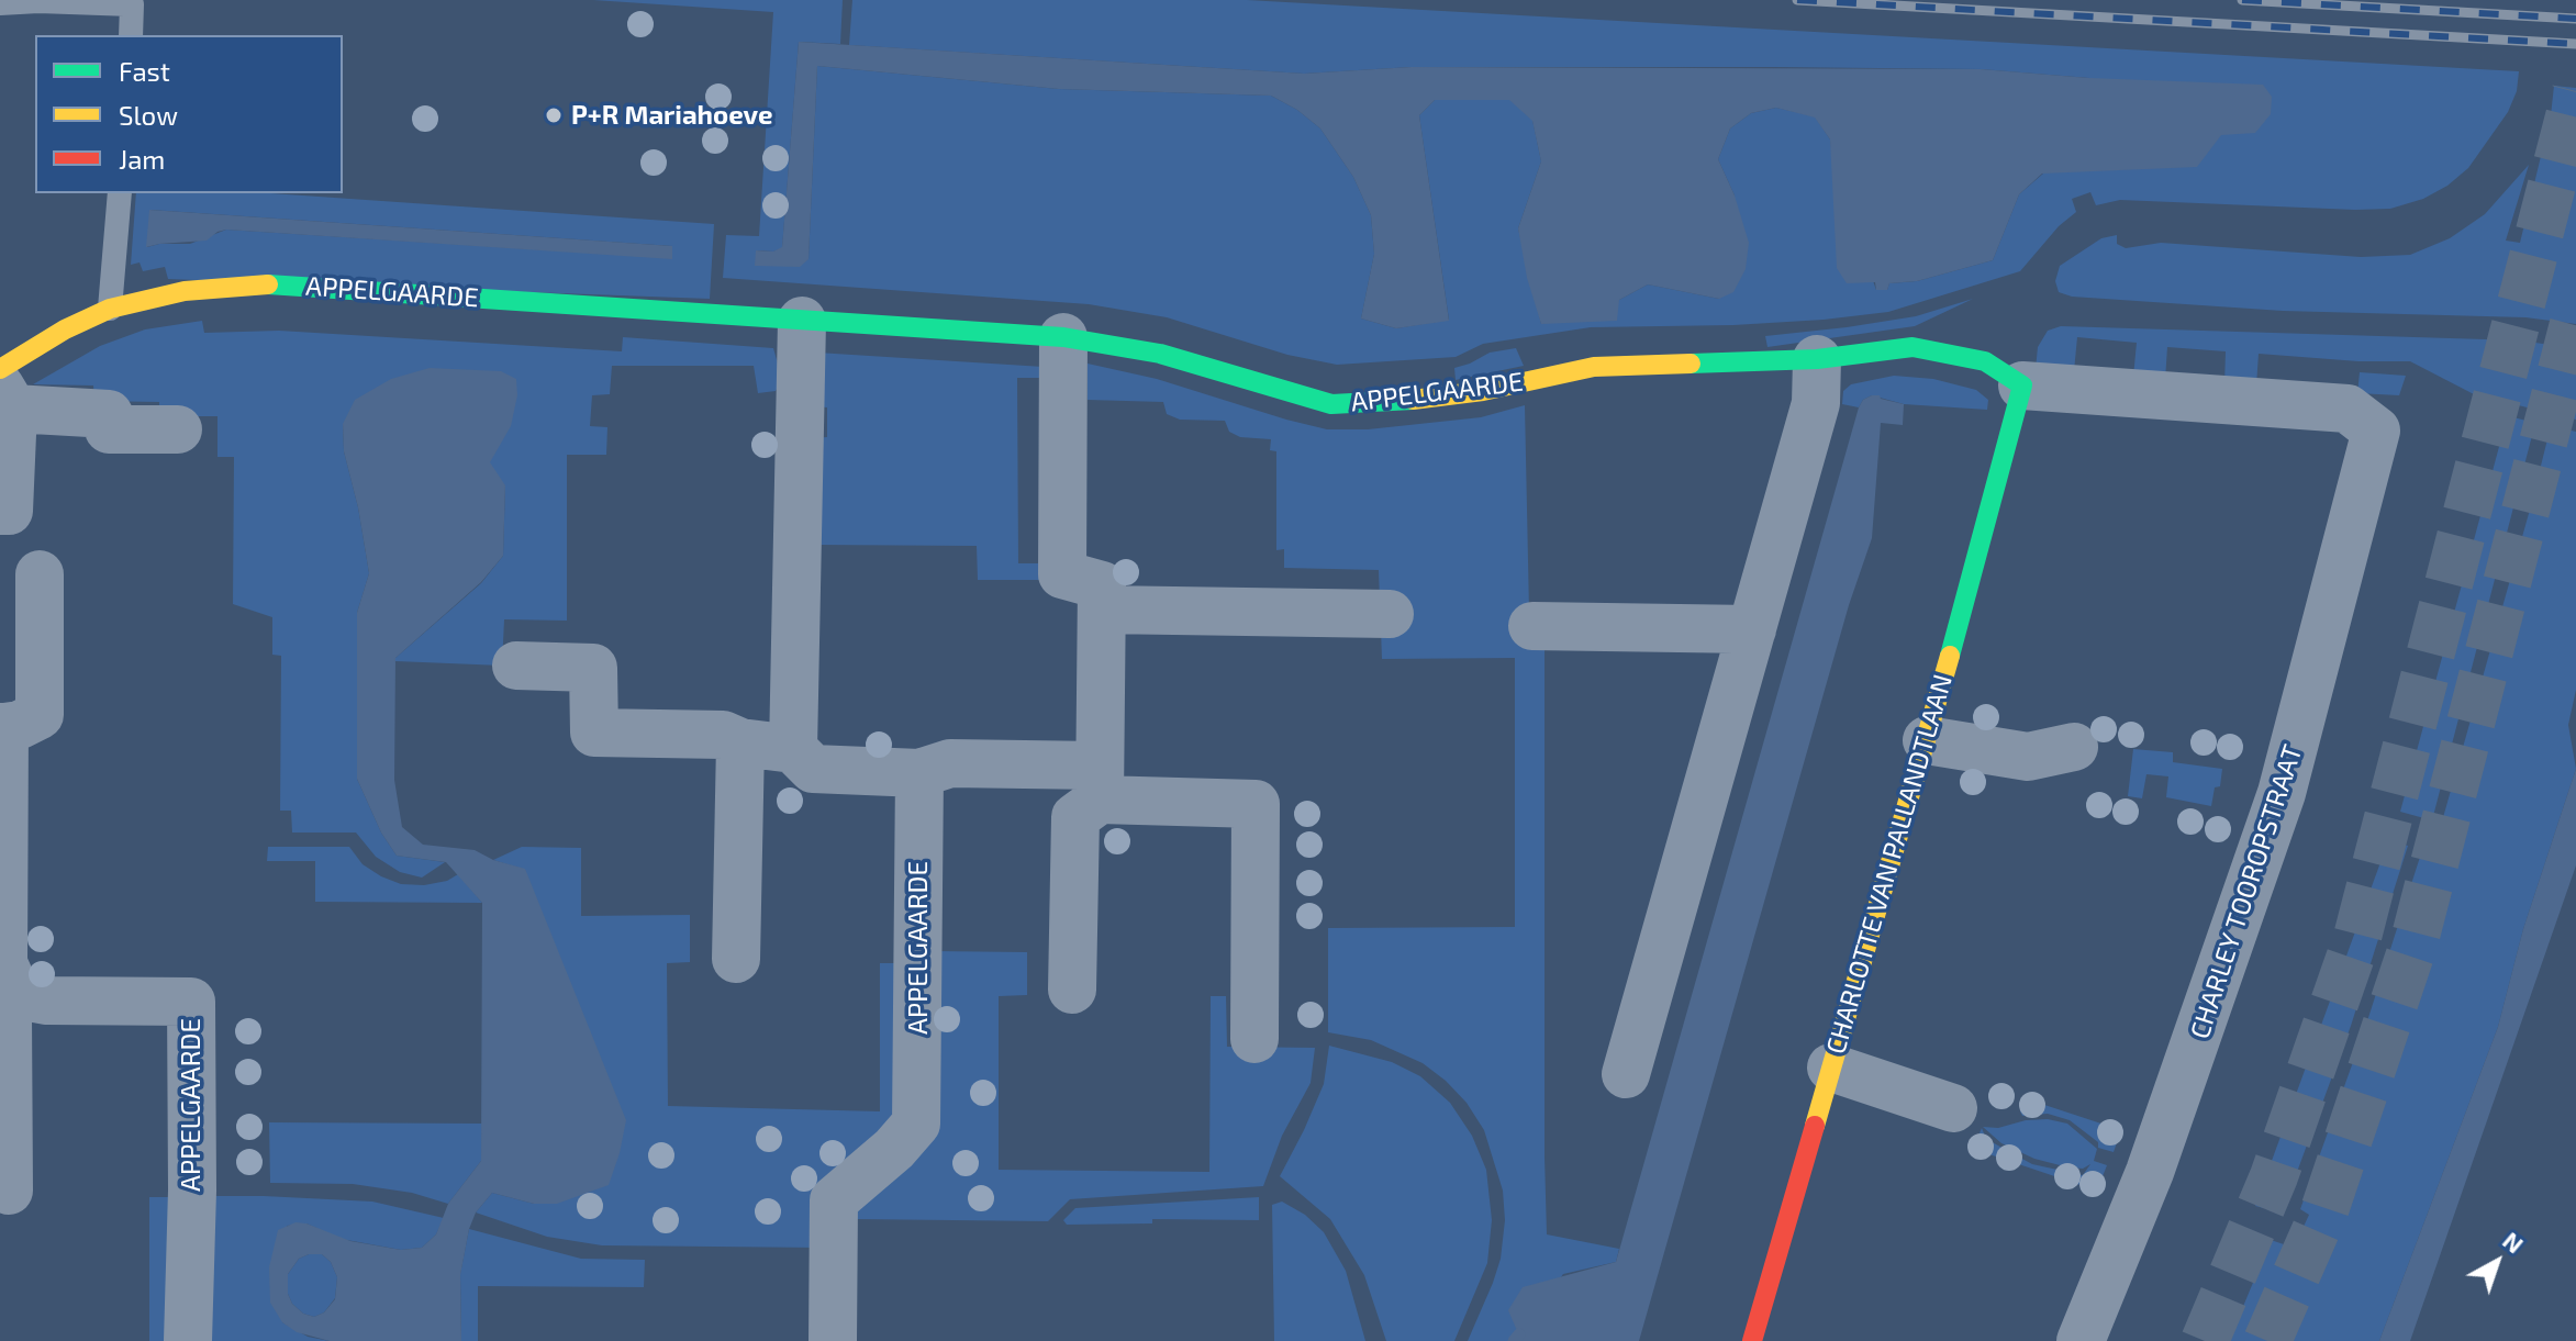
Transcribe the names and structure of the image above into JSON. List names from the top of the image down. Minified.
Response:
{"streets":{"street":["APPELGAARDE","CHARLOTTE VAN PALLANDTLAAN","CHARLEY TOOROPSTRAAT"]},"crossings":[["APPELGAARDE","CHARLOTTE VAN PALLANDTLAAN"],["APPELGAARDE","CHARLEY TOOROPSTRAAT"],["CHARLOTTE VAN PALLANDTLAAN","CHARLEY TOOROPSTRAAT"]],"places":["P+R Mariahoeve"],"legend":["Fast","Slow","Jam"],"north":"top right"}
